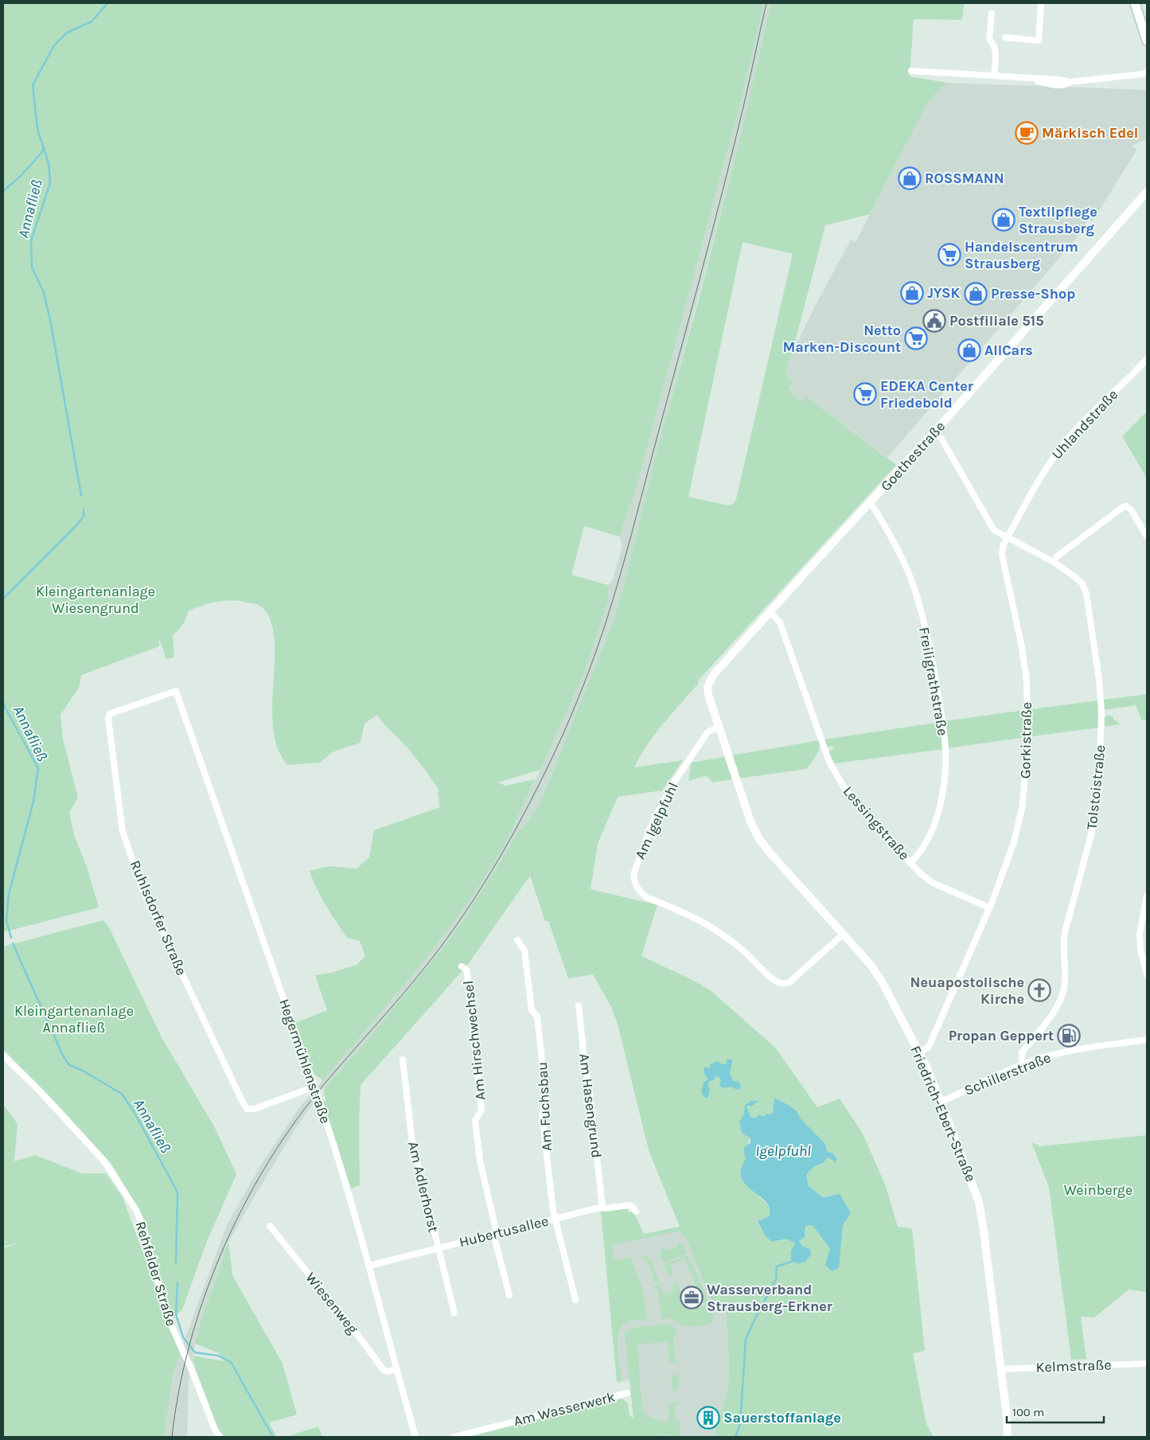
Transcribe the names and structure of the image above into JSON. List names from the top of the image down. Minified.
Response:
{"streets":{"street":["Uhlandstraße","Goethestraße","Freiligrathstraße","Gorkistraße","Tolstoistraße","Am Igelpfuhl","Lessingstraße","Ruhlsdorfer Straße","Am Hirschwechsel","Hegermühlenstraße","Schillerstraße","Am Hasengrund","Am Fuchsbau","Friedrich-Ebert-Straße","Am Adlerhorst","Hubertusallee","Rehfelder Straße","Wiesenweg","Kelmstraße","Am Wasserwerk"]},"crossings":[["Uhlandstraße","Gorkistraße"],["Uhlandstraße","Tolstoistraße"],["Goethestraße","Freiligrathstraße"],["Goethestraße","Lessingstraße"],["Goethestraße","Friedrich-Ebert-Straße"],["Freiligrathstraße","Lessingstraße"],["Gorkistraße","Tolstoistraße"],["Gorkistraße","Lessingstraße"],["Gorkistraße","Friedrich-Ebert-Straße"],["Tolstoistraße","Schillerstraße"],["Am Igelpfuhl","Friedrich-Ebert-Straße"],["Ruhlsdorfer Straße","Hegermühlenstraße"],["Am Hirschwechsel","Hubertusallee"],["Hegermühlenstraße","Hubertusallee"],["Hegermühlenstraße","Wiesenweg"],["Schillerstraße","Friedrich-Ebert-Straße"],["Am Hasengrund","Hubertusallee"],["Am Fuchsbau","Hubertusallee"],["Friedrich-Ebert-Straße","Kelmstraße"],["Am Adlerhorst","Hubertusallee"]],"water":["Annafließ","Igelpfuhl"],"parks":["Kleingartenanlage Wiesengrund","Kleingartenanlage Annafließ","Weinberge"],"places":{"cafe":["Märkisch Edel"],"shop":["ROSSMANN","Textilpflege Strausberg","JYSK","Presse-Shop","AllCars"],"supermarket":["Handelscentrum Strausberg","Netto Marken-Discount","EDEKA Center Friedebold"],"public building":["Postfiliale 515"],"church":["Neuapostolische Kirche"],"fuel station":["Propan Geppert"],"office":["Wasserverband Strausberg-Erkner"],"building":["Sauerstoffanlage"]},"scale_bar":"100 m"}
